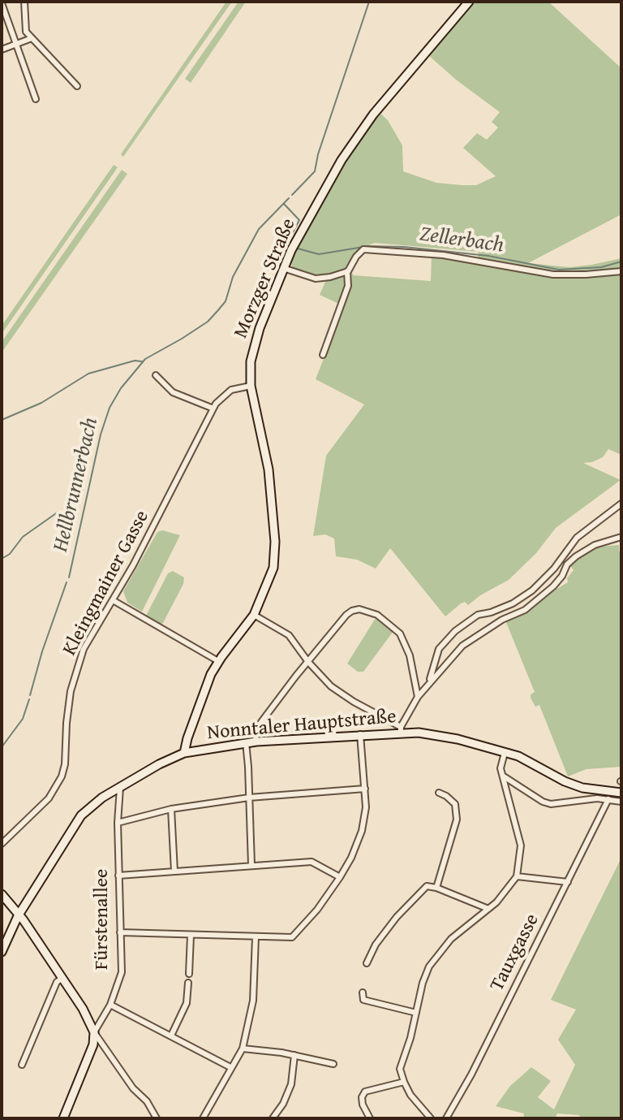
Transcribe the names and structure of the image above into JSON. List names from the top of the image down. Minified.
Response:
{"streets":{"street":["Morzger Straße","Kleingmainer Gasse","Nonntaler Hauptstraße","Fürstenallee","Tauxgasse"]},"crossings":[["Morzger Straße","Kleingmainer Gasse"],["Morzger Straße","Nonntaler Hauptstraße"],["Nonntaler Hauptstraße","Fürstenallee"]],"water":["Zellerbach","Hellbrunnerbach"]}
